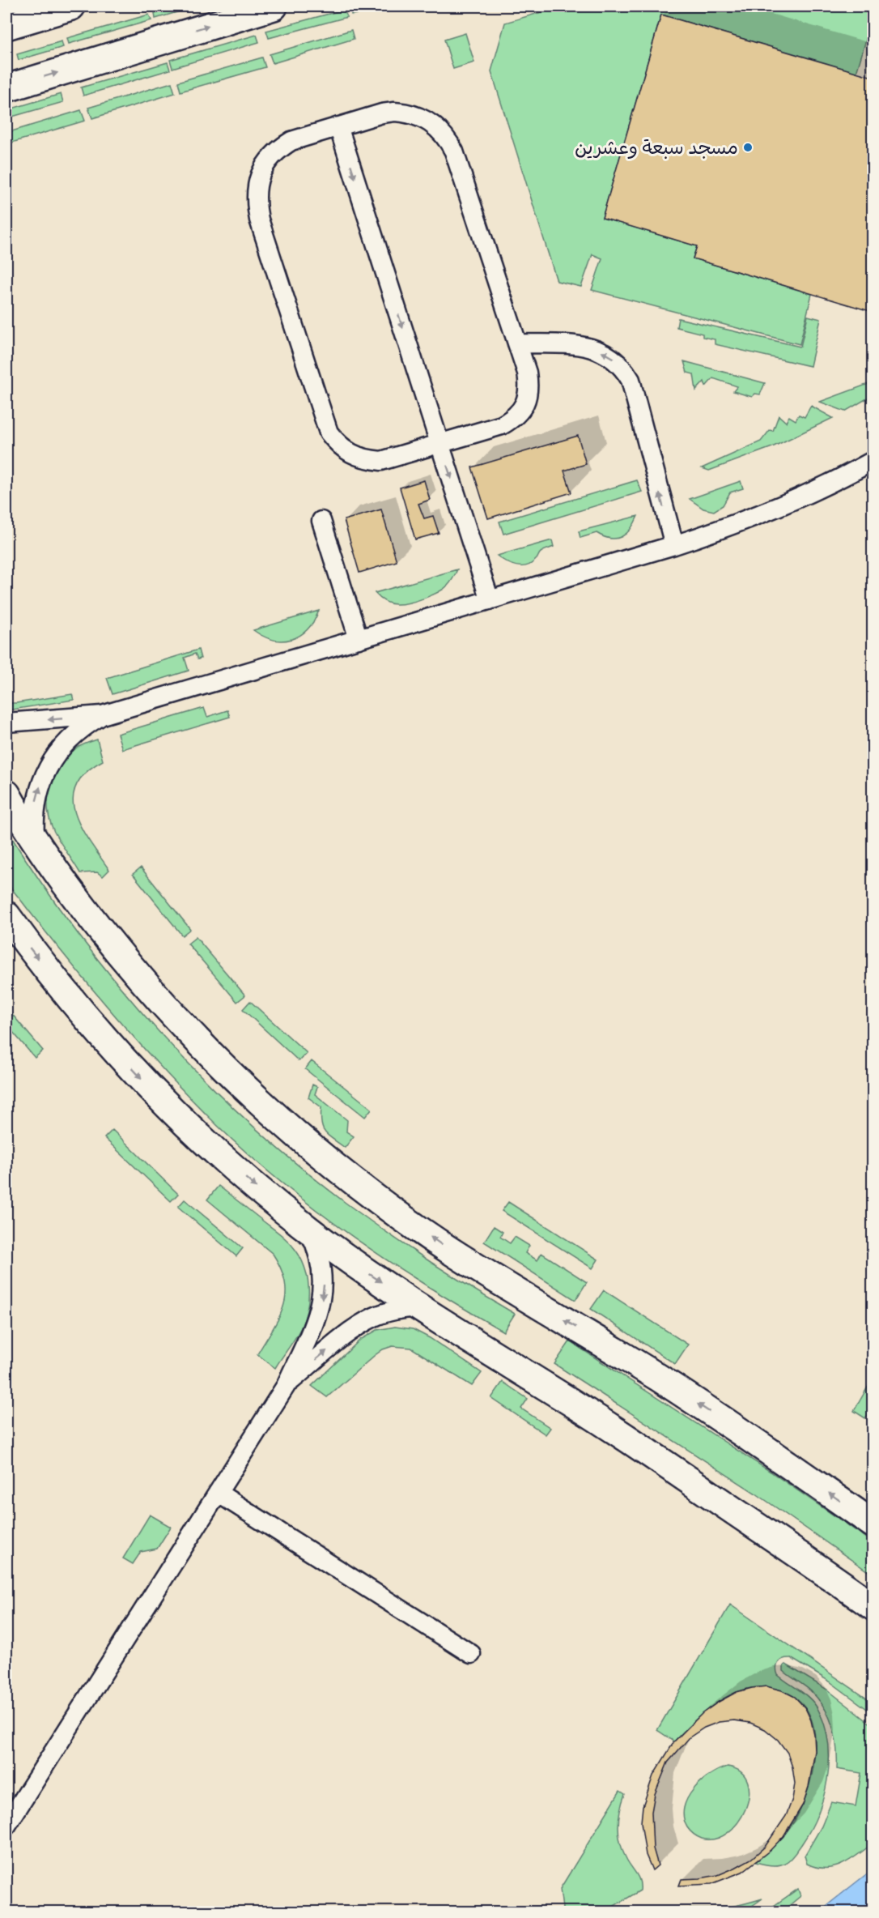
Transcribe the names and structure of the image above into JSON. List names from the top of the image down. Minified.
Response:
{"places":["مسجد سبعة وعشرين"]}
